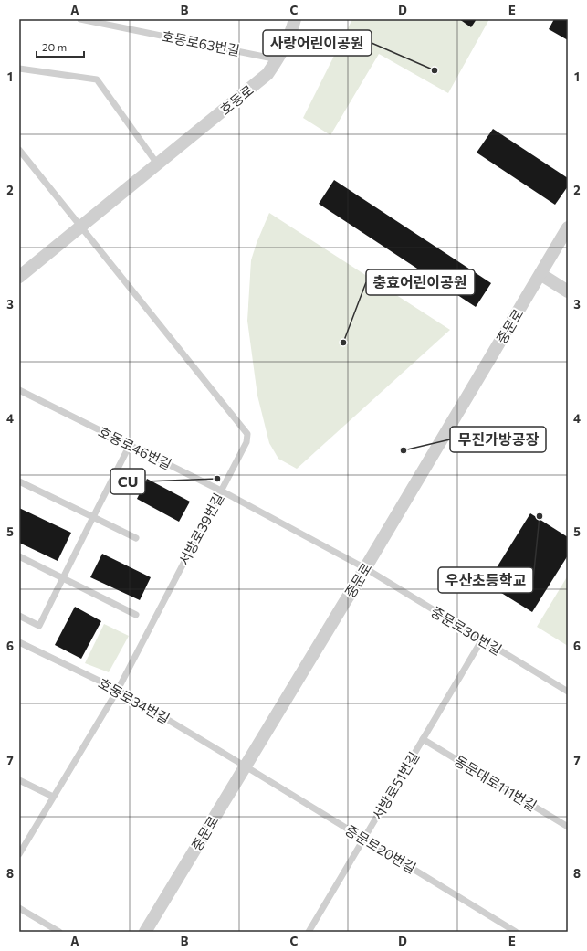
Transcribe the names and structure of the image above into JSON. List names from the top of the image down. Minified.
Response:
{"streets":{"street":["호동로","중문로"],"lane":["호동로63번길","호동로46번길","서방로39번길","중문로30번길","호동로34번길","동문대로111번길","서방로51번길","중문로20번길"]},"crossings":[["호동로63번길","호동로"],["호동로","서방로39번길"],["중문로","호동로46번길"],["중문로","중문로30번길"],["중문로","호동로34번길"],["중문로","중문로20번길"],["호동로46번길","서방로39번길"],["호동로46번길","중문로30번길"],["서방로39번길","호동로34번길"],["중문로30번길","서방로51번길"],["호동로34번길","중문로20번길"],["동문대로111번길","서방로51번길"],["서방로51번길","중문로20번길"]],"places":["사랑어린이공원","충효어린이공원","무진가방공장","CU","우산초등학교"],"scale_bar":"20 m","grid":{"columns":["A","B","C","D","E"],"rows":["1","2","3","4","5","6","7","8"]}}
